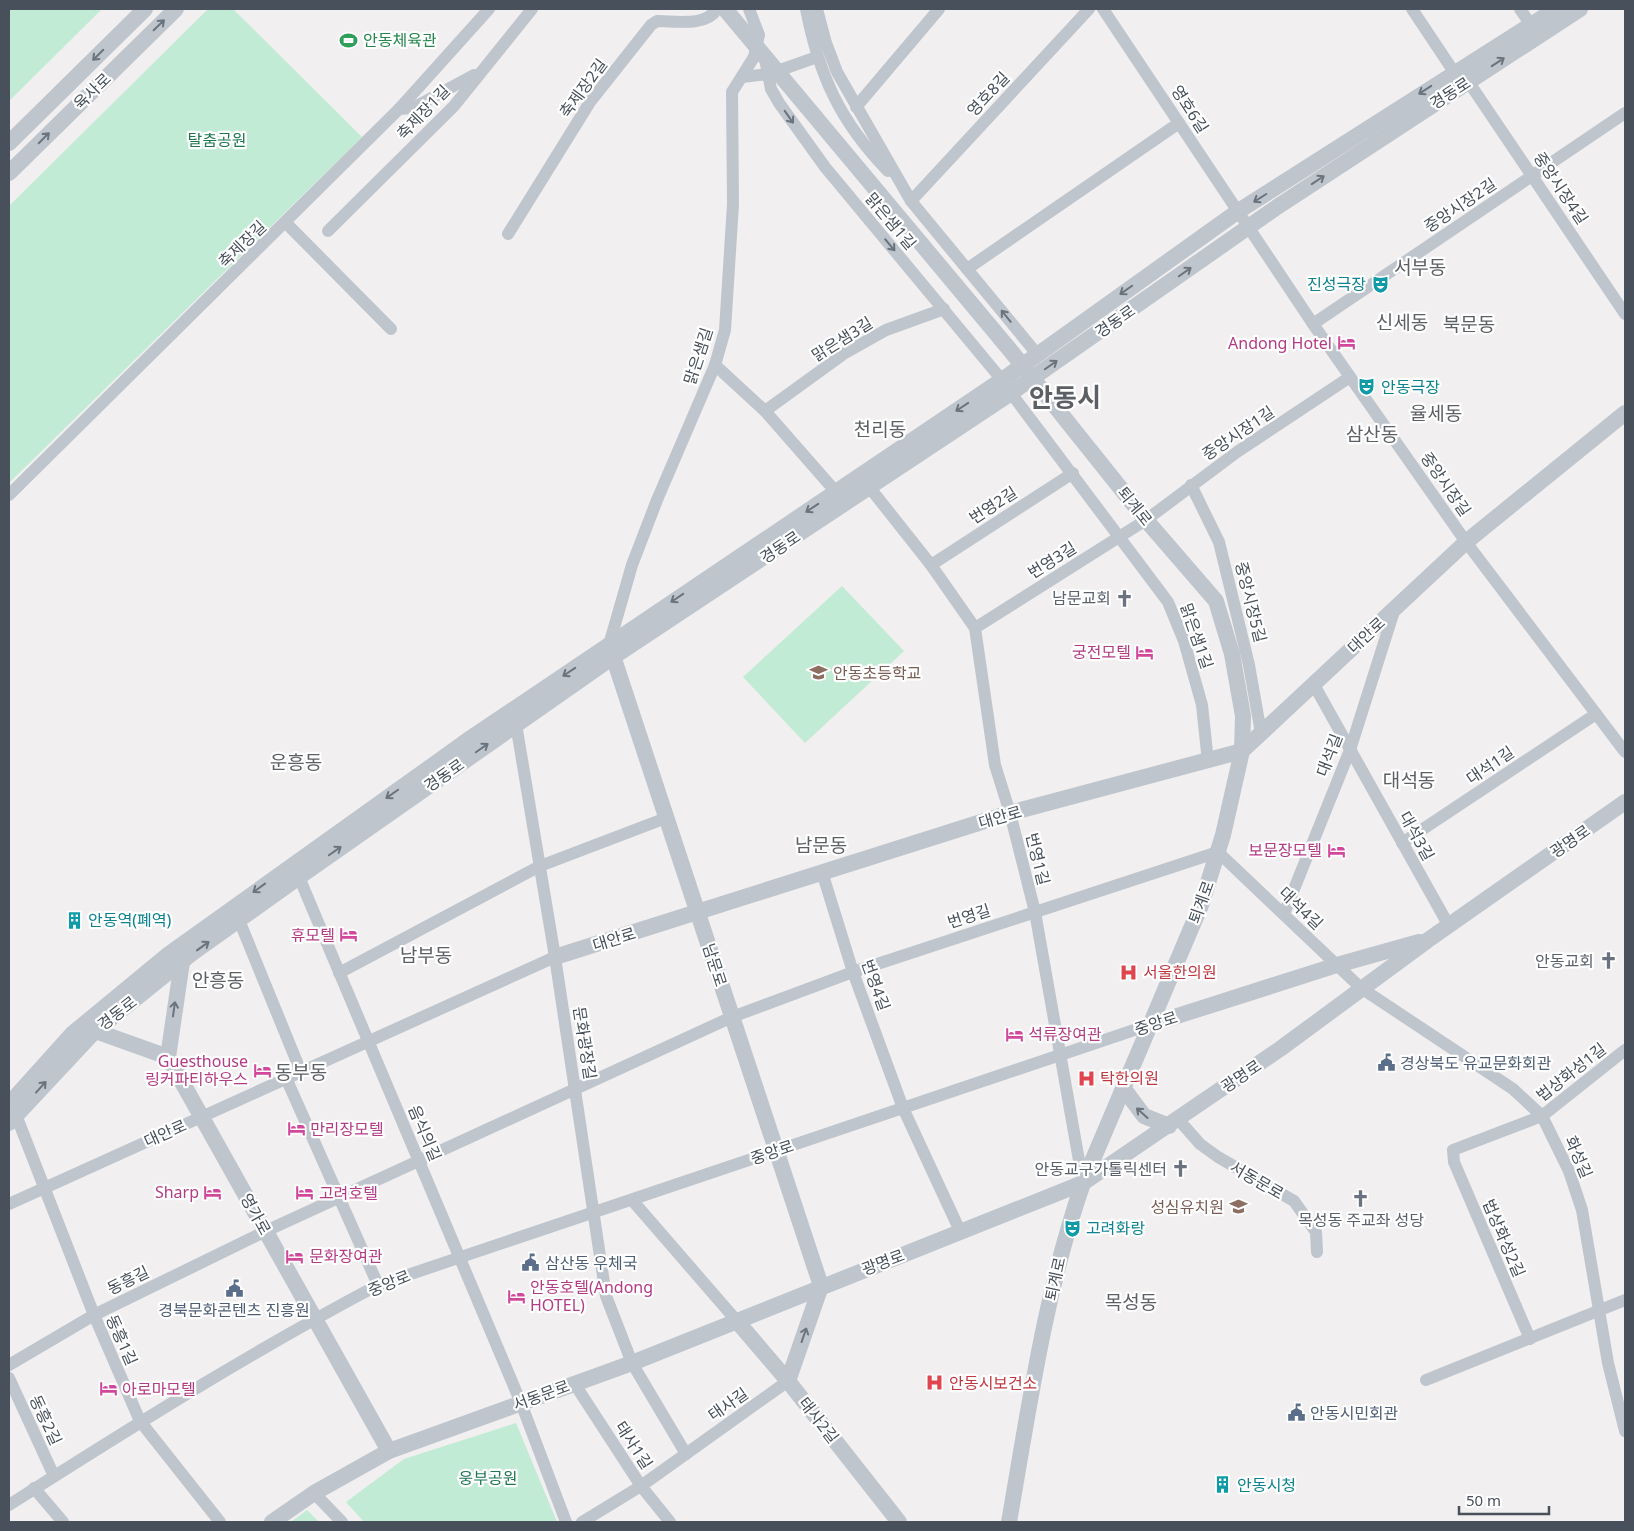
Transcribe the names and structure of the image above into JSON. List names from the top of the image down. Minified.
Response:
{"streets":{"street":["축제장2길","육사로","경동로","영호8길","영호6길","축제장1길","중앙시장4길","중앙시장2길","맑은샘1길","축제장길","맑은샘3길","맑은샘길","중앙시장1길","중앙시장길","번영2길","퇴계로","번영3길","중앙시장5길","대안로","대석길","대석1길","대석3길","광명로","번영1길","대석4길","번영길","남문로","번영4길","중앙로","문화광장길","법상화성1길","음식의길","화성길","서동문로","영가로","법상화성2길","동흥길","동흥1길","태사길","동흥2길","태사2길","태사1길"]},"crossings":[["경동로","영호6길"],["경동로","중앙시장4길"],["경동로","맑은샘1길"],["경동로","맑은샘길"],["경동로","중앙시장길"],["경동로","퇴계로"],["경동로","번영1길"],["경동로","남문로"],["경동로","문화광장길"],["경동로","음식의길"],["영호6길","중앙시장길"],["중앙시장4길","중앙시장2길"],["중앙시장2길","중앙시장길"],["맑은샘1길","맑은샘3길"],["맑은샘1길","맑은샘길"],["맑은샘1길","번영2길"],["맑은샘1길","번영3길"],["맑은샘1길","대안로"],["맑은샘길","남문로"],["중앙시장1길","중앙시장길"],["중앙시장1길","퇴계로"],["중앙시장1길","번영3길"],["중앙시장1길","중앙시장5길"],["중앙시장길","대안로"],["중앙시장길","대석1길"],["번영2길","번영1길"],["퇴계로","번영3길"],["퇴계로","대안로"],["퇴계로","광명로"],["퇴계로","번영1길"],["퇴계로","대석4길"],["퇴계로","번영길"],["퇴계로","중앙로"],["번영3길","번영1길"],["중앙시장5길","대안로"],["대안로","대석길"],["대안로","대석3길"],["대안로","번영1길"],["대안로","남문로"],["대안로","번영4길"],["대안로","문화광장길"],["대안로","음식의길"],["대안로","영가로"],["대안로","동흥1길"],["대석길","대석3길"],["대석길","대석4길"],["대석1길","대석3길"],["대석3길","광명로"],["광명로","번영1길"],["광명로","대석4길"],["광명로","남문로"],["광명로","중앙로"],["광명로","화성길"],["광명로","서동문로"],["번영1길","번영길"],["번영1길","중앙로"],["대석4길","번영길"],["대석4길","중앙로"],["대석4길","화성길"],["번영길","남문로"],["번영길","번영4길"],["번영길","문화광장길"],["번영길","동흥길"],["남문로","중앙로"],["남문로","서동문로"],["번영4길","중앙로"],["중앙로","문화광장길"],["중앙로","음식의길"],["중앙로","영가로"],["중앙로","동흥1길"],["중앙로","동흥2길"],["문화광장길","서동문로"],["문화광장길","동흥길"],["법상화성1길","화성길"],["법상화성1길","법상화성2길"],["음식의길","서동문로"],["음식의길","동흥길"],["서동문로","영가로"],["서동문로","태사2길"],["서동문로","태사1길"],["영가로","동흥길"],["동흥길","동흥1길"],["태사길","태사2길"],["태사길","태사1길"]],"districts":["서부동","신세동","북문동","안동시","율세동","천리동","삼산동","운흥동","대석동","남문동","남부동","안흥동","동부동","목성동"],"parks":["탈춤공원","웅부공원"],"places":{"sports":["안동체육관"],"theatre":["진성극장","안동극장","고려화랑"],"hotel":["Andong Hotel","궁전모텔","보문장모텔","휴모텔","석류장여관","Guesthouse 링커파티하우스","만리장모텔","Sharp","고려호텔","문화장여관","안동호텔(Andong HOTEL)","아로마모텔"],"church":["남문교회","안동교회","안동교구가톨릭센터","목성동 주교좌 성당"],"school or university":["안동초등학교","성심유치원"],"building":["안동역(폐역)","안동시청"],"hospital":["서울한의원","탁한의원","안동시보건소"],"public building":["경상북도 유교문화회관","삼산동 우체국","경북문화콘텐츠 진흥원","안동시민회관"]},"scale_bar":"50 m"}
